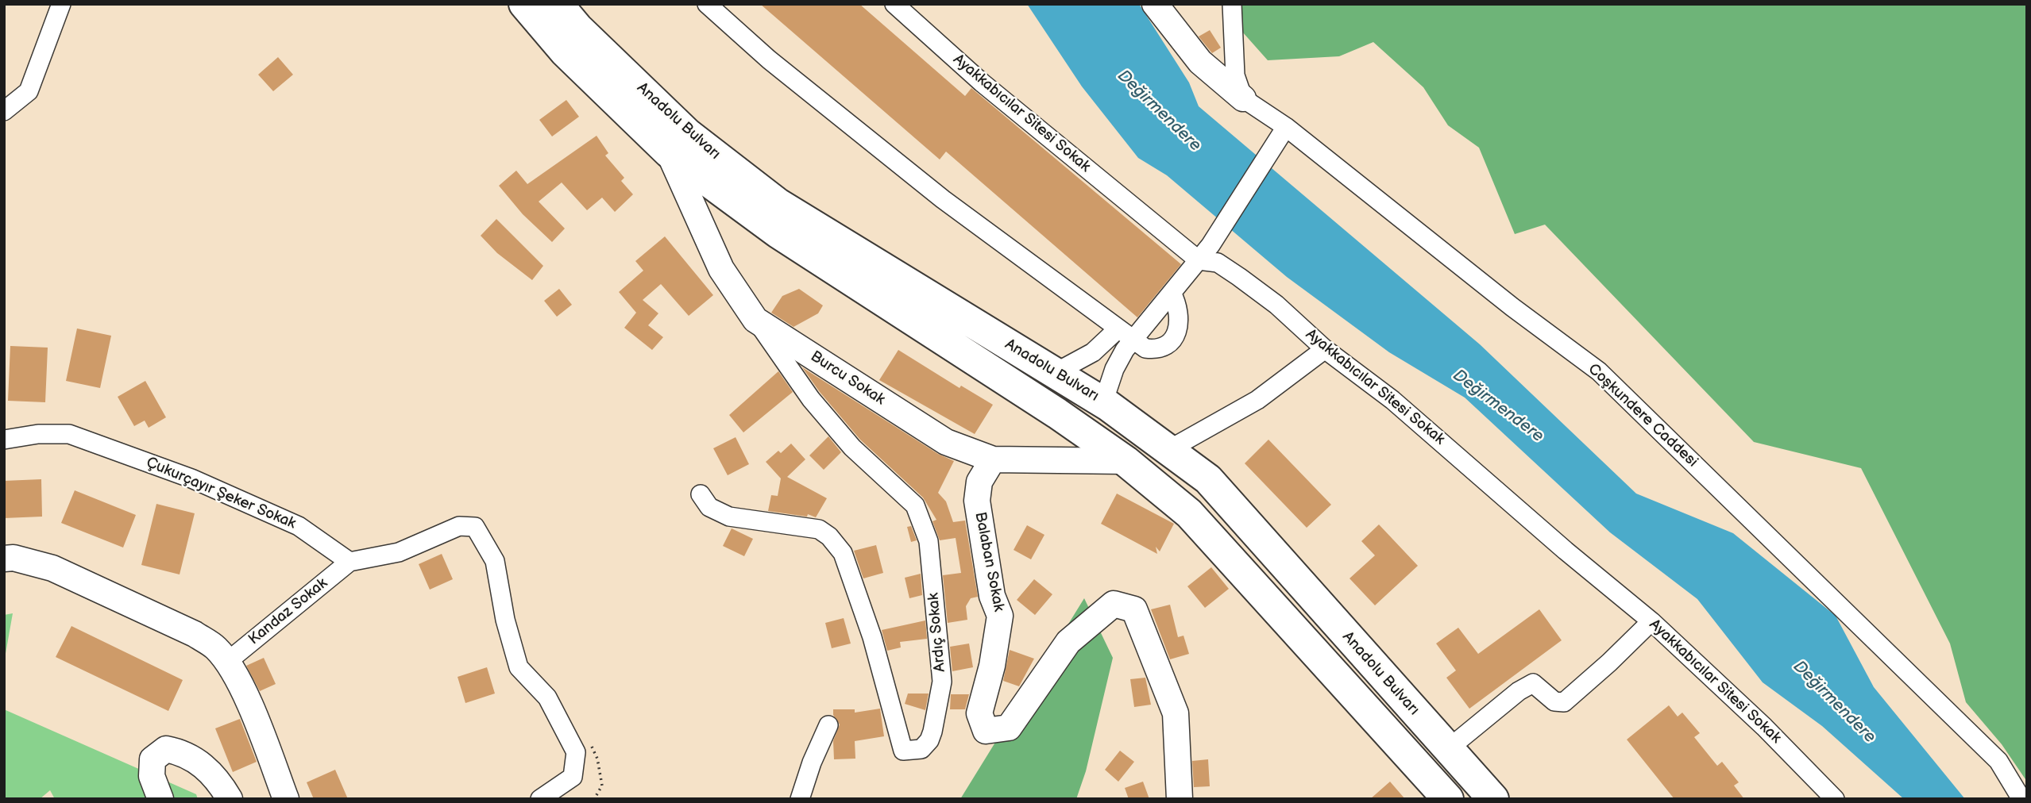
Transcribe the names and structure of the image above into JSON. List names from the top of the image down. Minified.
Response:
{"streets":{"highway":["Anadolu Bulvarı"],"street":["Ayakkabıcılar Sitesi Sokak","Burcu Sokak","Coşkundere Caddesi","Çukurçayır Şeker Sokak","Balaban Sokak","Kandaz Sokak","Ardıç Sokak"]},"crossings":[["Anadolu Bulvarı","Burcu Sokak"],["Burcu Sokak","Balaban Sokak"],["Burcu Sokak","Ardıç Sokak"],["Çukurçayır Şeker Sokak","Kandaz Sokak"]],"water":["Değirmendere"]}
